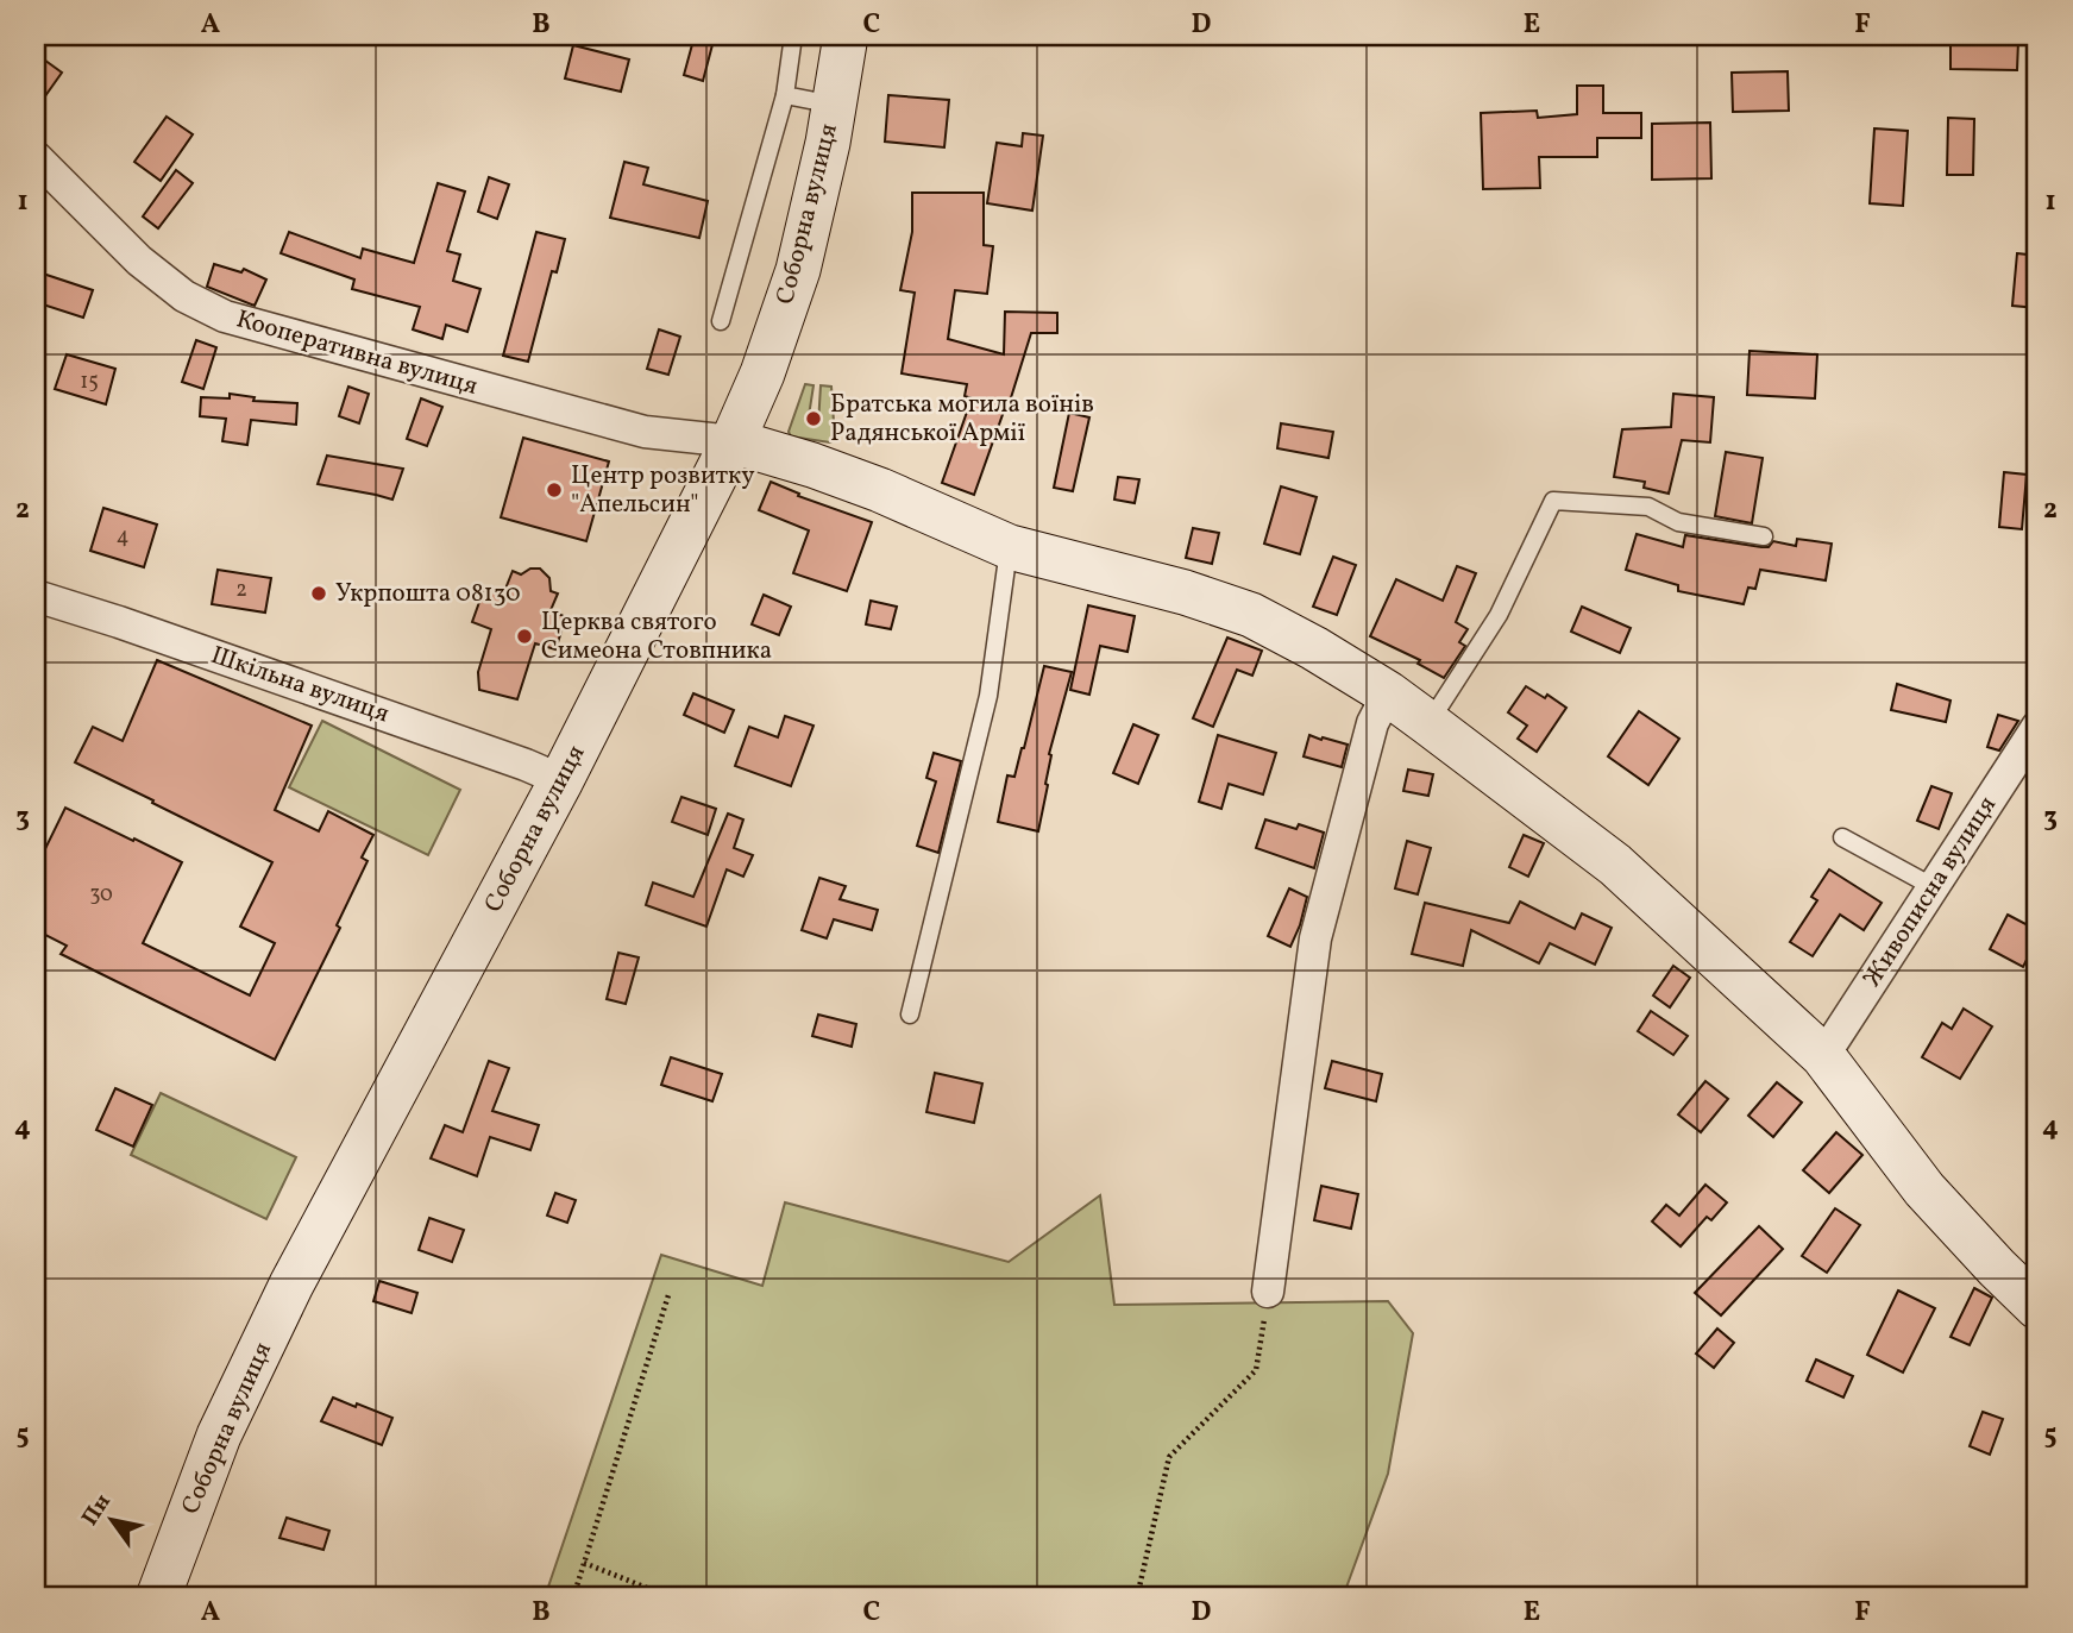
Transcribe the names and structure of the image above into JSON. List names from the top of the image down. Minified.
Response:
{"streets":{"main road":["Соборна вулиця"],"street":["Кооперативна вулиця","Шкільна вулиця","Живописна вулиця"]},"crossings":[["Соборна вулиця","Кооперативна вулиця"],["Соборна вулиця","Шкільна вулиця"]],"places":["Братська могила воїнів Радянської Армії","Центр розвитку \"Апельсин\"","Укрпошта 08130","Церква святого Симеона Стовпника"],"house_numbers":["15","4","2","30"],"north":"top left","grid":{"columns":["A","B","C","D","E","F"],"rows":["1","2","3","4","5"]}}
